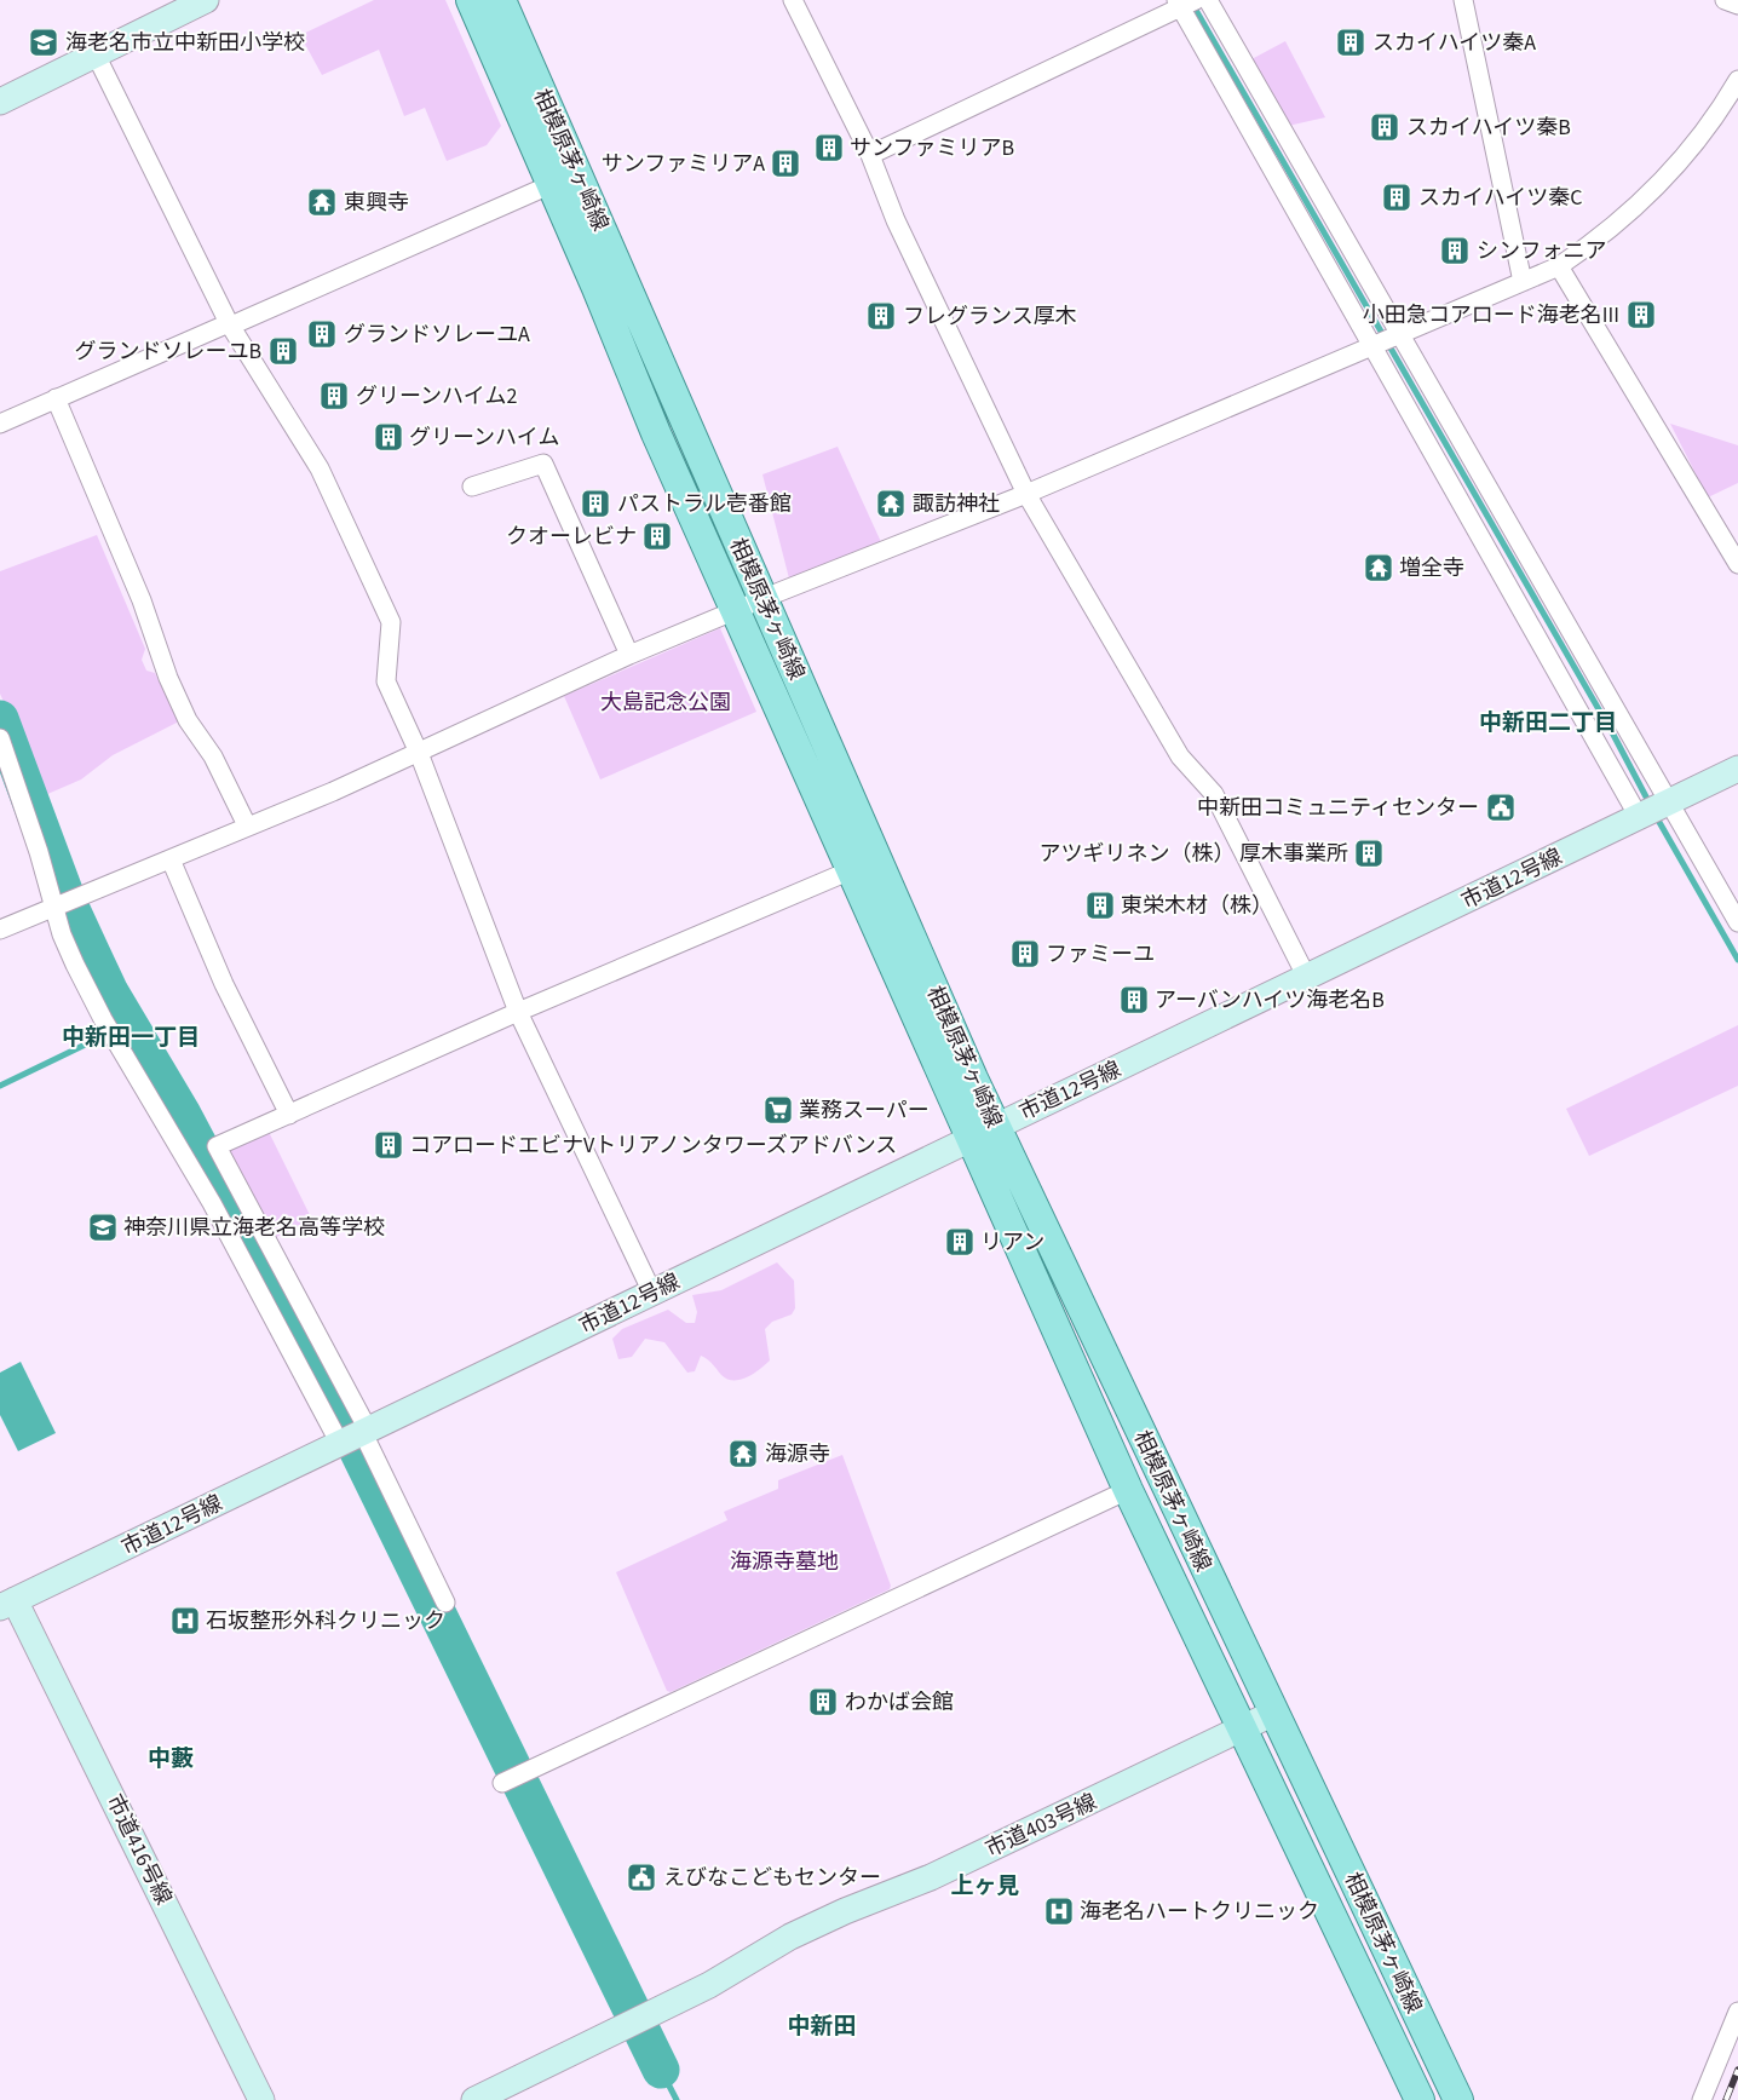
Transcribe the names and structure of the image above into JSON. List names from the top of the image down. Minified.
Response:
{"streets":{"main road":["相模原茅ヶ崎線"],"street":["市道12号線","市道403号線","市道416号線"]},"crossings":[["相模原茅ヶ崎線","市道12号線"],["相模原茅ヶ崎線","市道403号線"],["市道12号線","市道416号線"]],"districts":["中新田二丁目","中新田一丁目","中藪","上ヶ見","中新田"],"parks":["大島記念公園","海源寺墓地"],"places":{"school or university":["海老名市立中新田小学校","神奈川県立海老名高等学校"],"building":["スカイハイツ秦A","スカイハイツ秦B","サンファミリアB","サンファミリアA","スカイハイツ秦C","シンフォニア","小田急コアロード海老名III","フレグランス厚木","グランドソレーユA","グランドソレーユB","グリーンハイム2","グリーンハイム","パストラル壱番館","クオーレビナ","アツギリネン（株） 厚木事業所","東栄木材（株）","ファミーユ","アーバンハイツ海老名B","コアロードエビナVトリアノンタワーズアドバンス","リアン","わかば会館"],"temple":["東興寺","諏訪神社","増全寺","海源寺"],"public building":["中新田コミュニティセンター","えびなこどもセンター"],"supermarket":["業務スーパー"],"hospital":["石坂整形外科クリニック","海老名ハートクリニック"]}}
